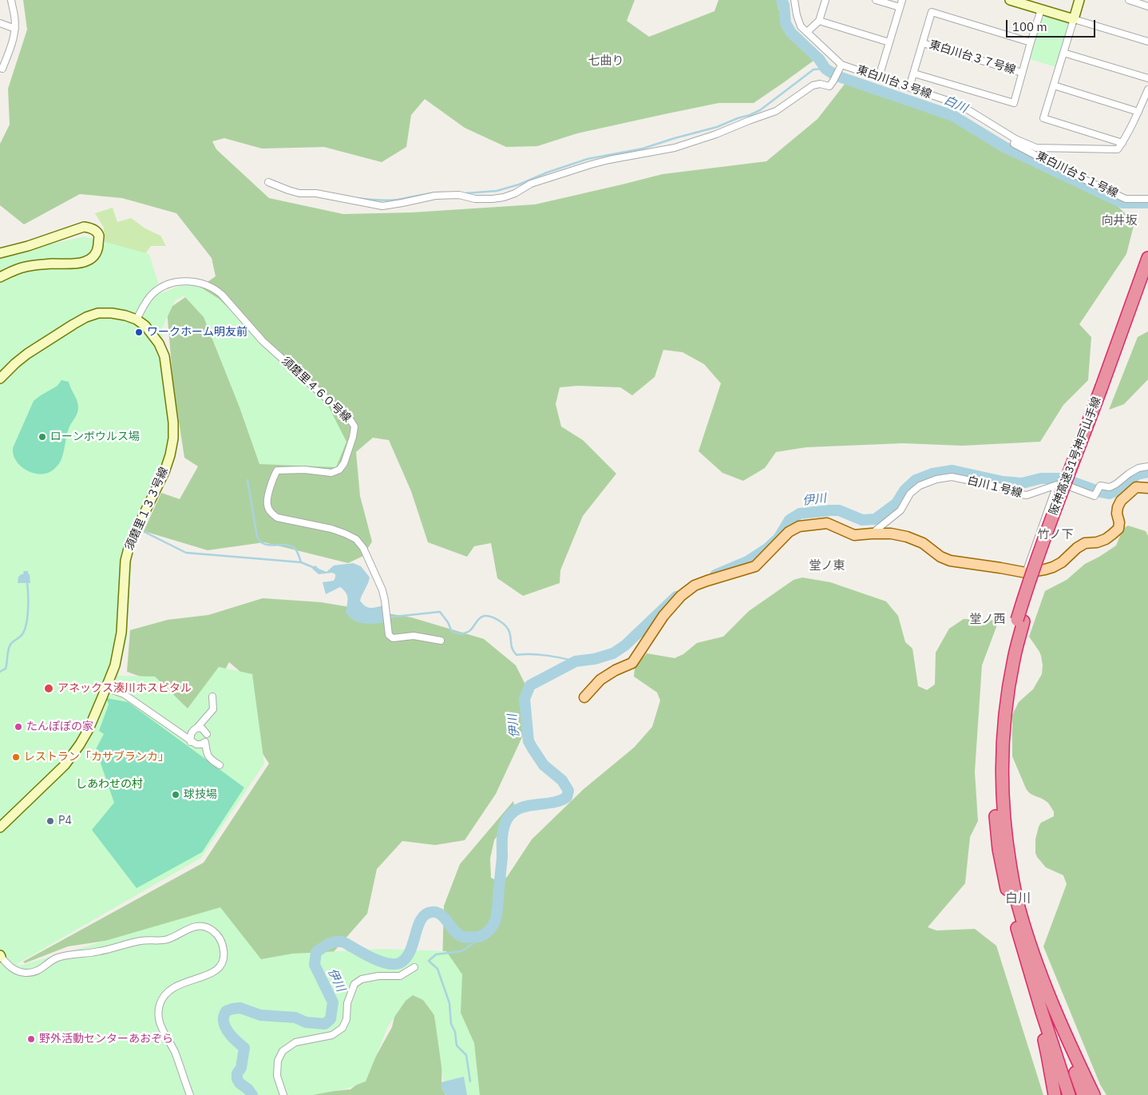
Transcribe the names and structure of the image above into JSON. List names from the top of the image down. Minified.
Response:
{"streets":{"highway":["阪神高速31号神戸山手線"],"street":["東白川台３７号線","東白川台３号線","東白川台５１号線","須磨里４６０号線","白川１号線","須磨里１３３号線"]},"crossings":[["東白川台３号線","東白川台５１号線"],["須磨里４６０号線","須磨里１３３号線"]],"districts":["七曲り","向井坂","竹ノ下","堂ノ東","堂ノ西","白川"],"water":["白川","伊川"],"parks":["しあわせの村"],"places":["ワークホーム明友前","ローンボウルス場","アネックス湊川ホスピタル","たんぽぽの家","レストラン「カサブランカ」","球技場","P4","野外活動センターあおぞら"],"scale_bar":"100 m"}
